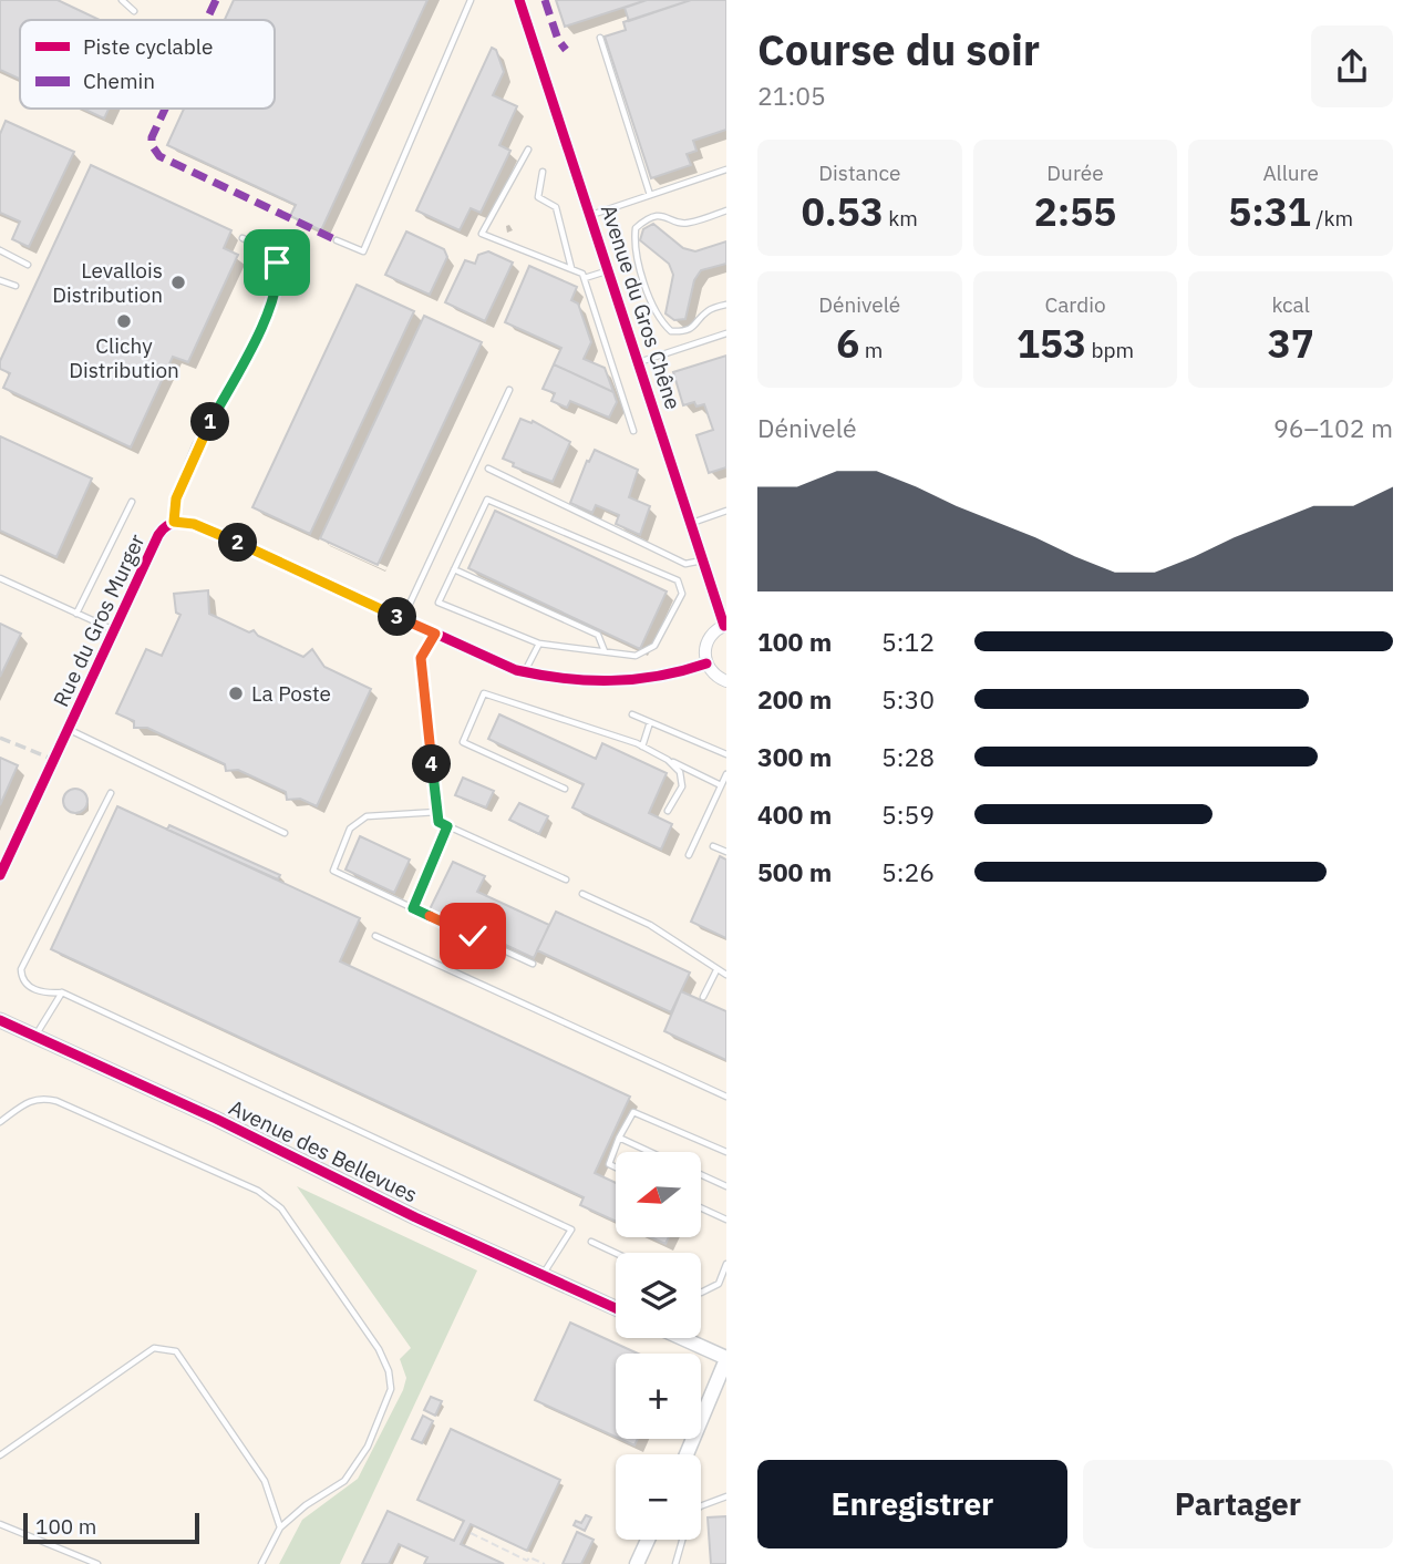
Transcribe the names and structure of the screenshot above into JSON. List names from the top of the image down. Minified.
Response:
{"streets":{"street":["Avenue du Gros Chêne","Rue du Gros Murger","Avenue des Bellevues"]},"places":["Levallois Distribution","Clichy Distribution","La Poste"],"legend":["Piste cyclable","Chemin"],"scale_bar":"100 m","north":"left","page":{"heading":["Course du soir","21:05"],"stats":[["Distance","0.53 km"],["Durée","2:55"],["Allure","5:31 /km"],["Dénivelé","6 m"],["Cardio","153 bpm"],["kcal","37"]],"chart":["Dénivelé","96–102 m"],"pins":["1","2","3","4"],"list":[{"name":"100 m","note":"5:12"},{"name":"200 m","note":"5:30"},{"name":"300 m","note":"5:28"},{"name":"400 m","note":"5:59"},{"name":"500 m","note":"5:26"}],"map_buttons":["+","−"],"buttons":["Enregistrer","Partager"],"scale":"100 m"}}
